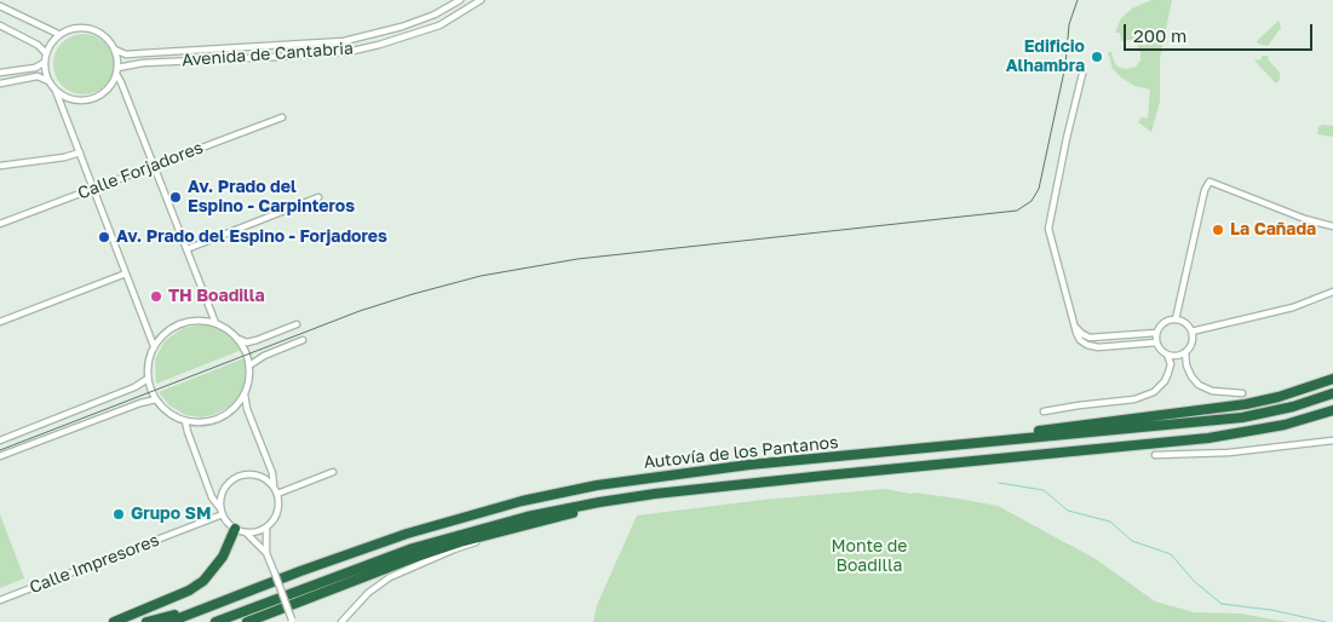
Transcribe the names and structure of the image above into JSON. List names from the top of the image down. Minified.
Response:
{"streets":{"highway":["Autovía de los Pantanos"],"street":["Avenida de Cantabria","Calle Forjadores","Calle Impresores"]},"parks":["Monte de Boadilla"],"places":["Edificio Alhambra","Av. Prado del Espino - Carpinteros","La Cañada","Av. Prado del Espino - Forjadores","TH Boadilla","Grupo SM"],"scale_bar":"200 m"}
